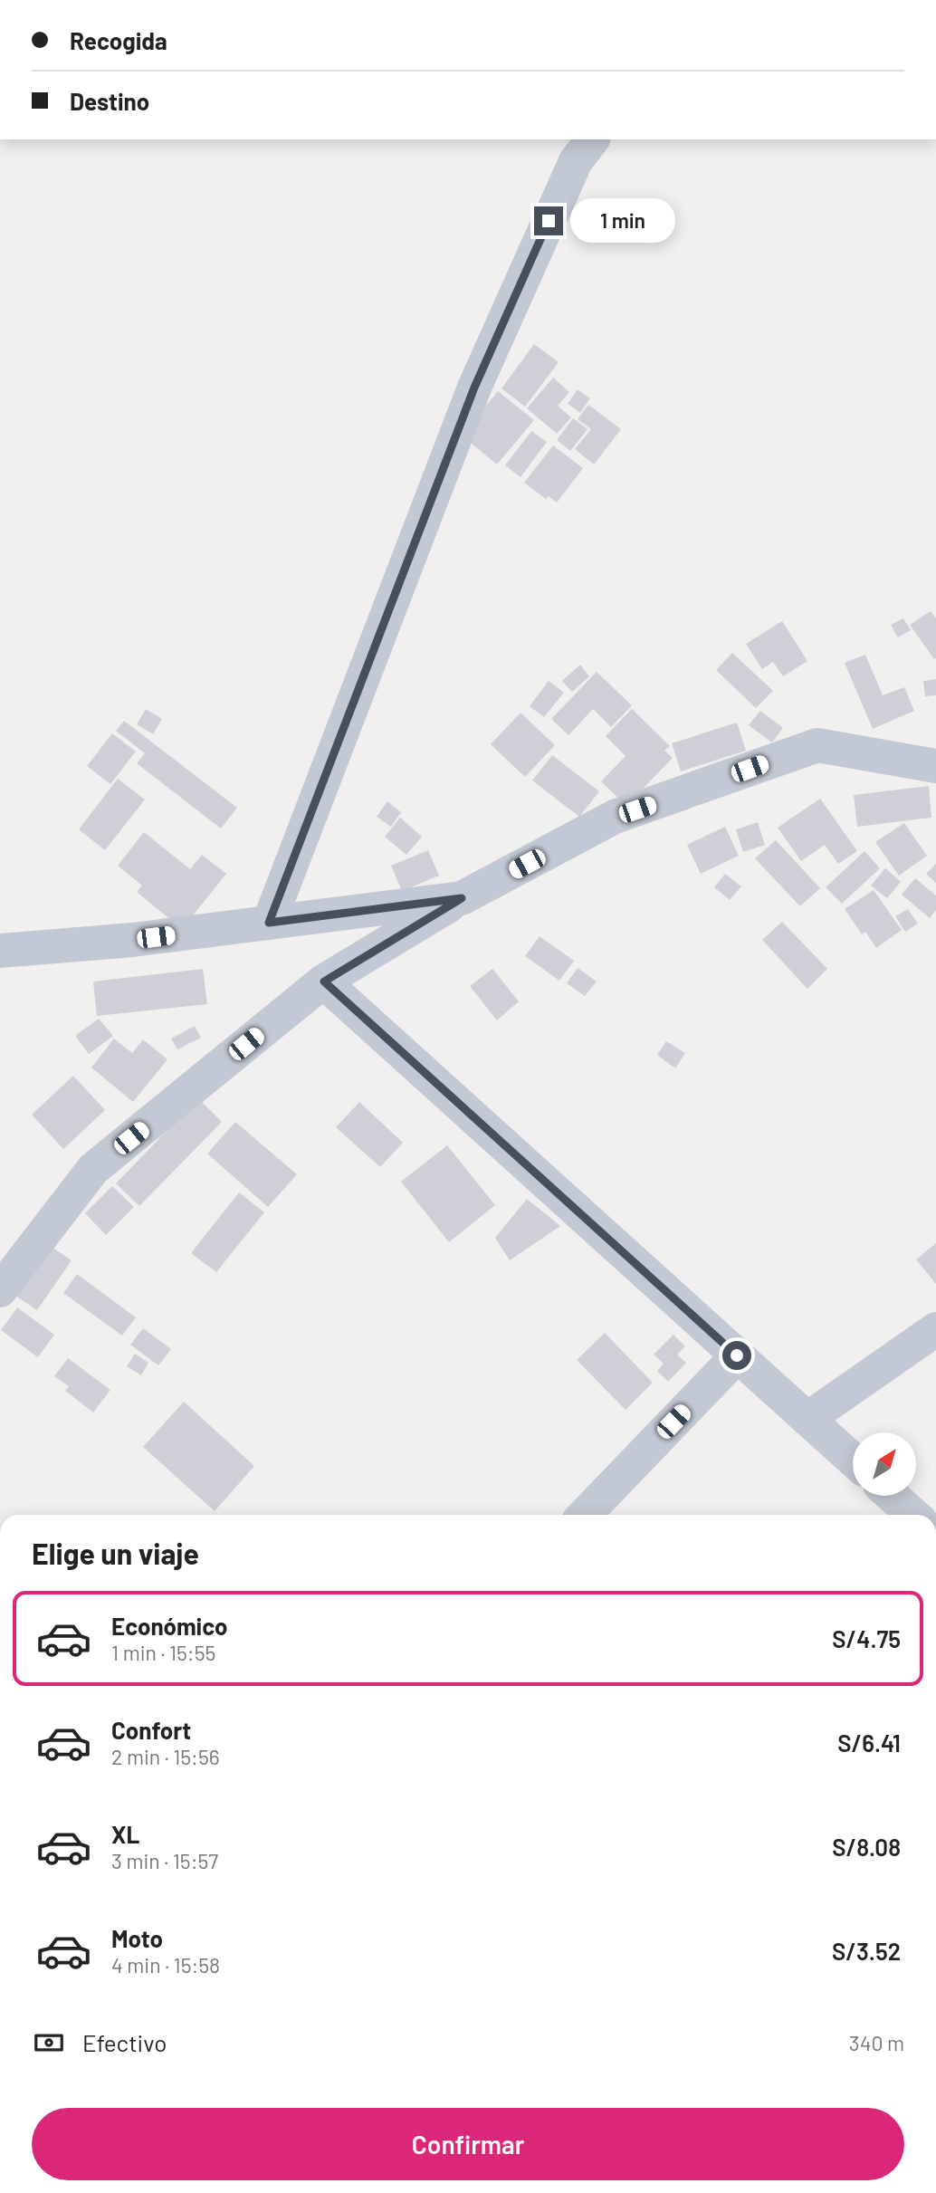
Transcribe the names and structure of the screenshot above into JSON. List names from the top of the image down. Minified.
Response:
{"north":"top right","page":{"banner":["Recogida","Destino"],"bubble":"1 min","heading":"Elige un viaje","list":[{"name":"Económico","note":"1 min · 15:55","value":"S/4.75"},{"name":"Confort","note":"2 min · 15:56","value":"S/6.41"},{"name":"XL","note":"3 min · 15:57","value":"S/8.08"},{"name":"Moto","note":"4 min · 15:58","value":"S/3.52"}],"pay":["Efectivo","340 m"],"buttons":"Confirmar"}}
